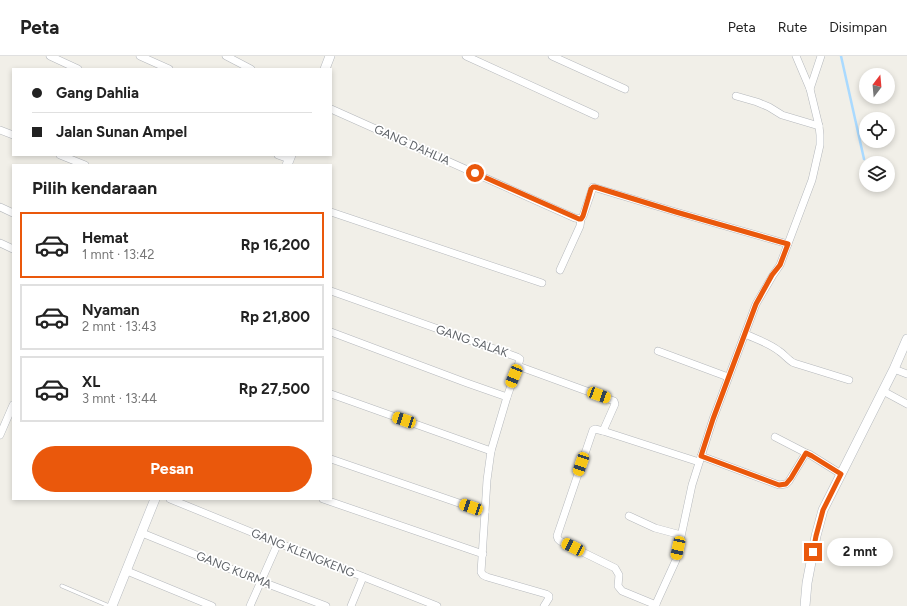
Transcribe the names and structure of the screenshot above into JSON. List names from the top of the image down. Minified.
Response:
{"streets":{"street":["GANG DAHLIA","GANG SALAK","GANG KLENGKENG","GANG KURMA"]},"north":"top","page":{"header":"Peta","nav":["Peta","Rute","Disimpan"],"banner":["Gang Dahlia","Jalan Sunan Ampel"],"heading":"Pilih kendaraan","list":[{"name":"Hemat","note":"1 mnt · 13:42","value":"Rp 16,200"},{"name":"Nyaman","note":"2 mnt · 13:43","value":"Rp 21,800"},{"name":"XL","note":"3 mnt · 13:44","value":"Rp 27,500"}],"buttons":"Pesan","bubble":"2 mnt"}}
